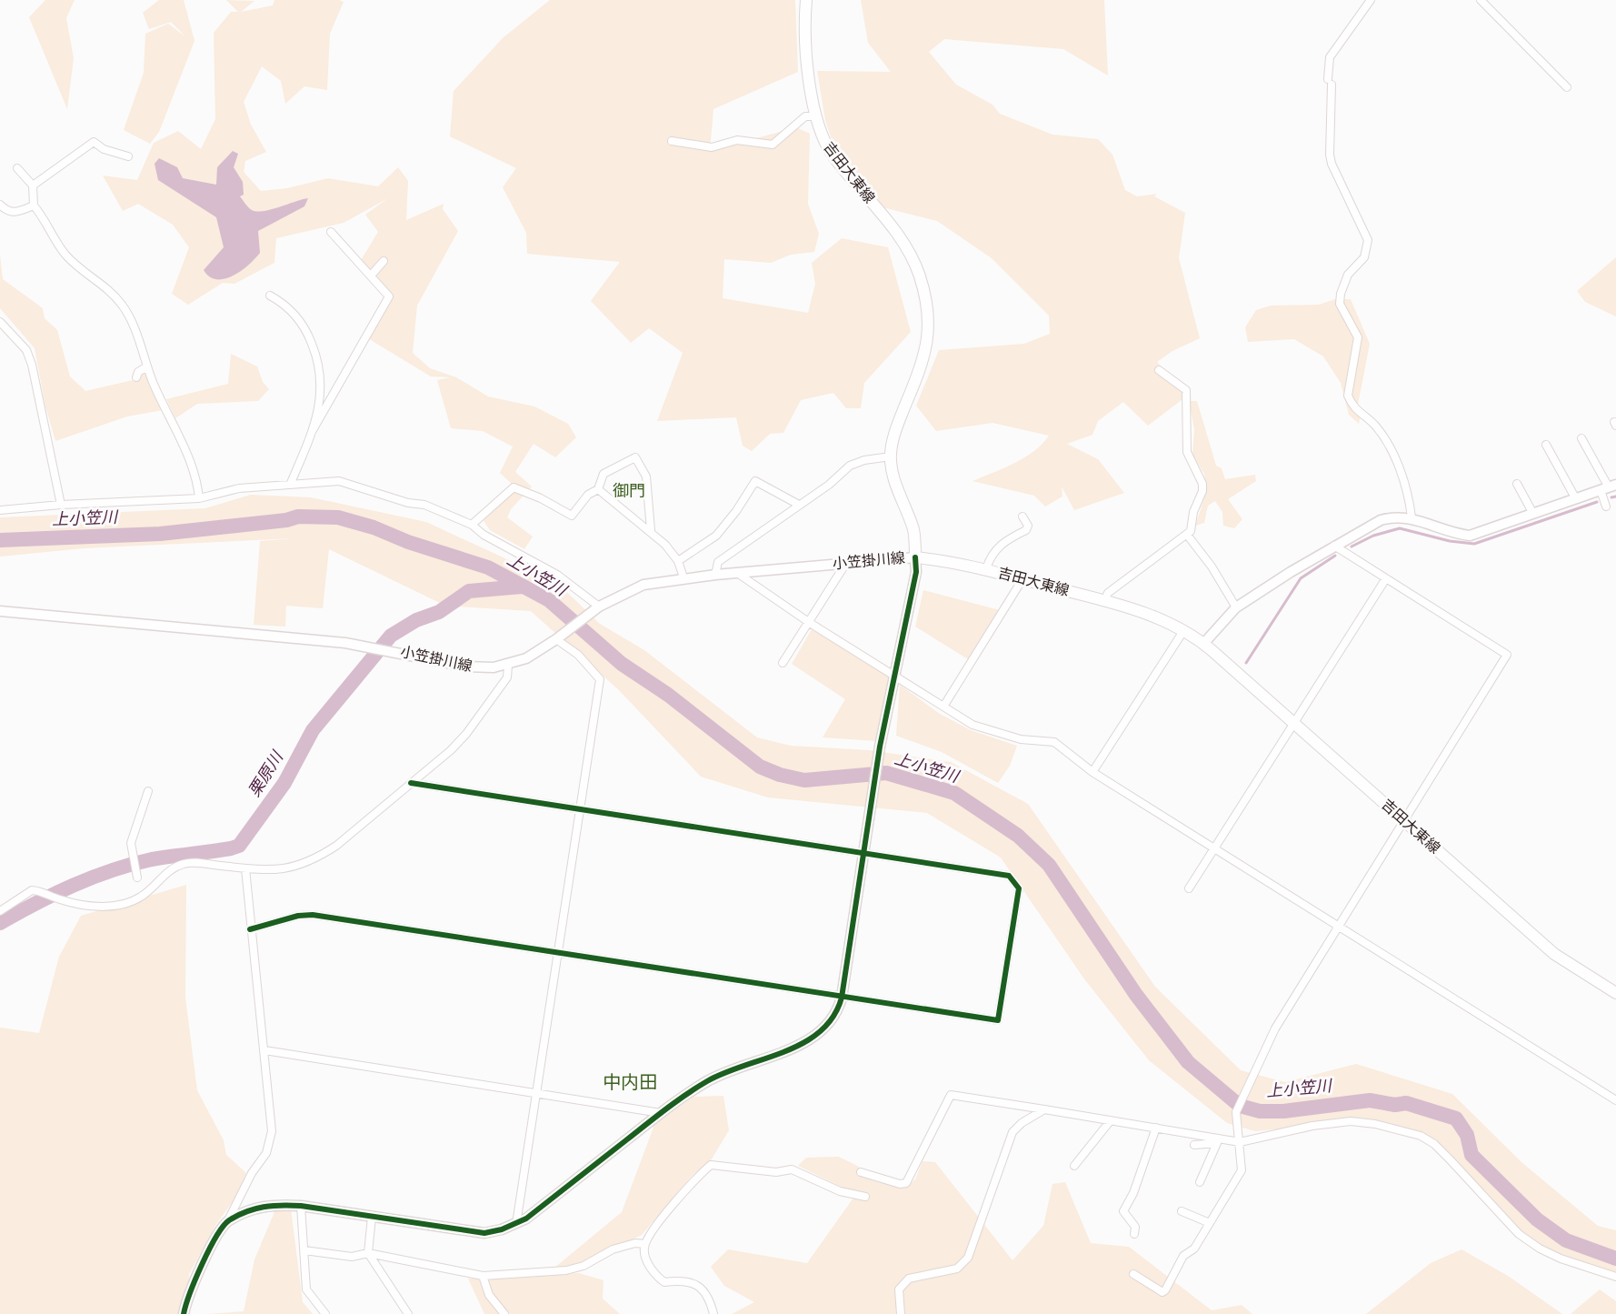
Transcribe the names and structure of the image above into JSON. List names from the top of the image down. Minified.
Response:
{"streets":{"main road":["吉田大東線"],"street":["小笠掛川線"]},"crossings":[["吉田大東線","小笠掛川線"]],"districts":["御門","中内田"],"water":["上小笠川","栗原川"]}
